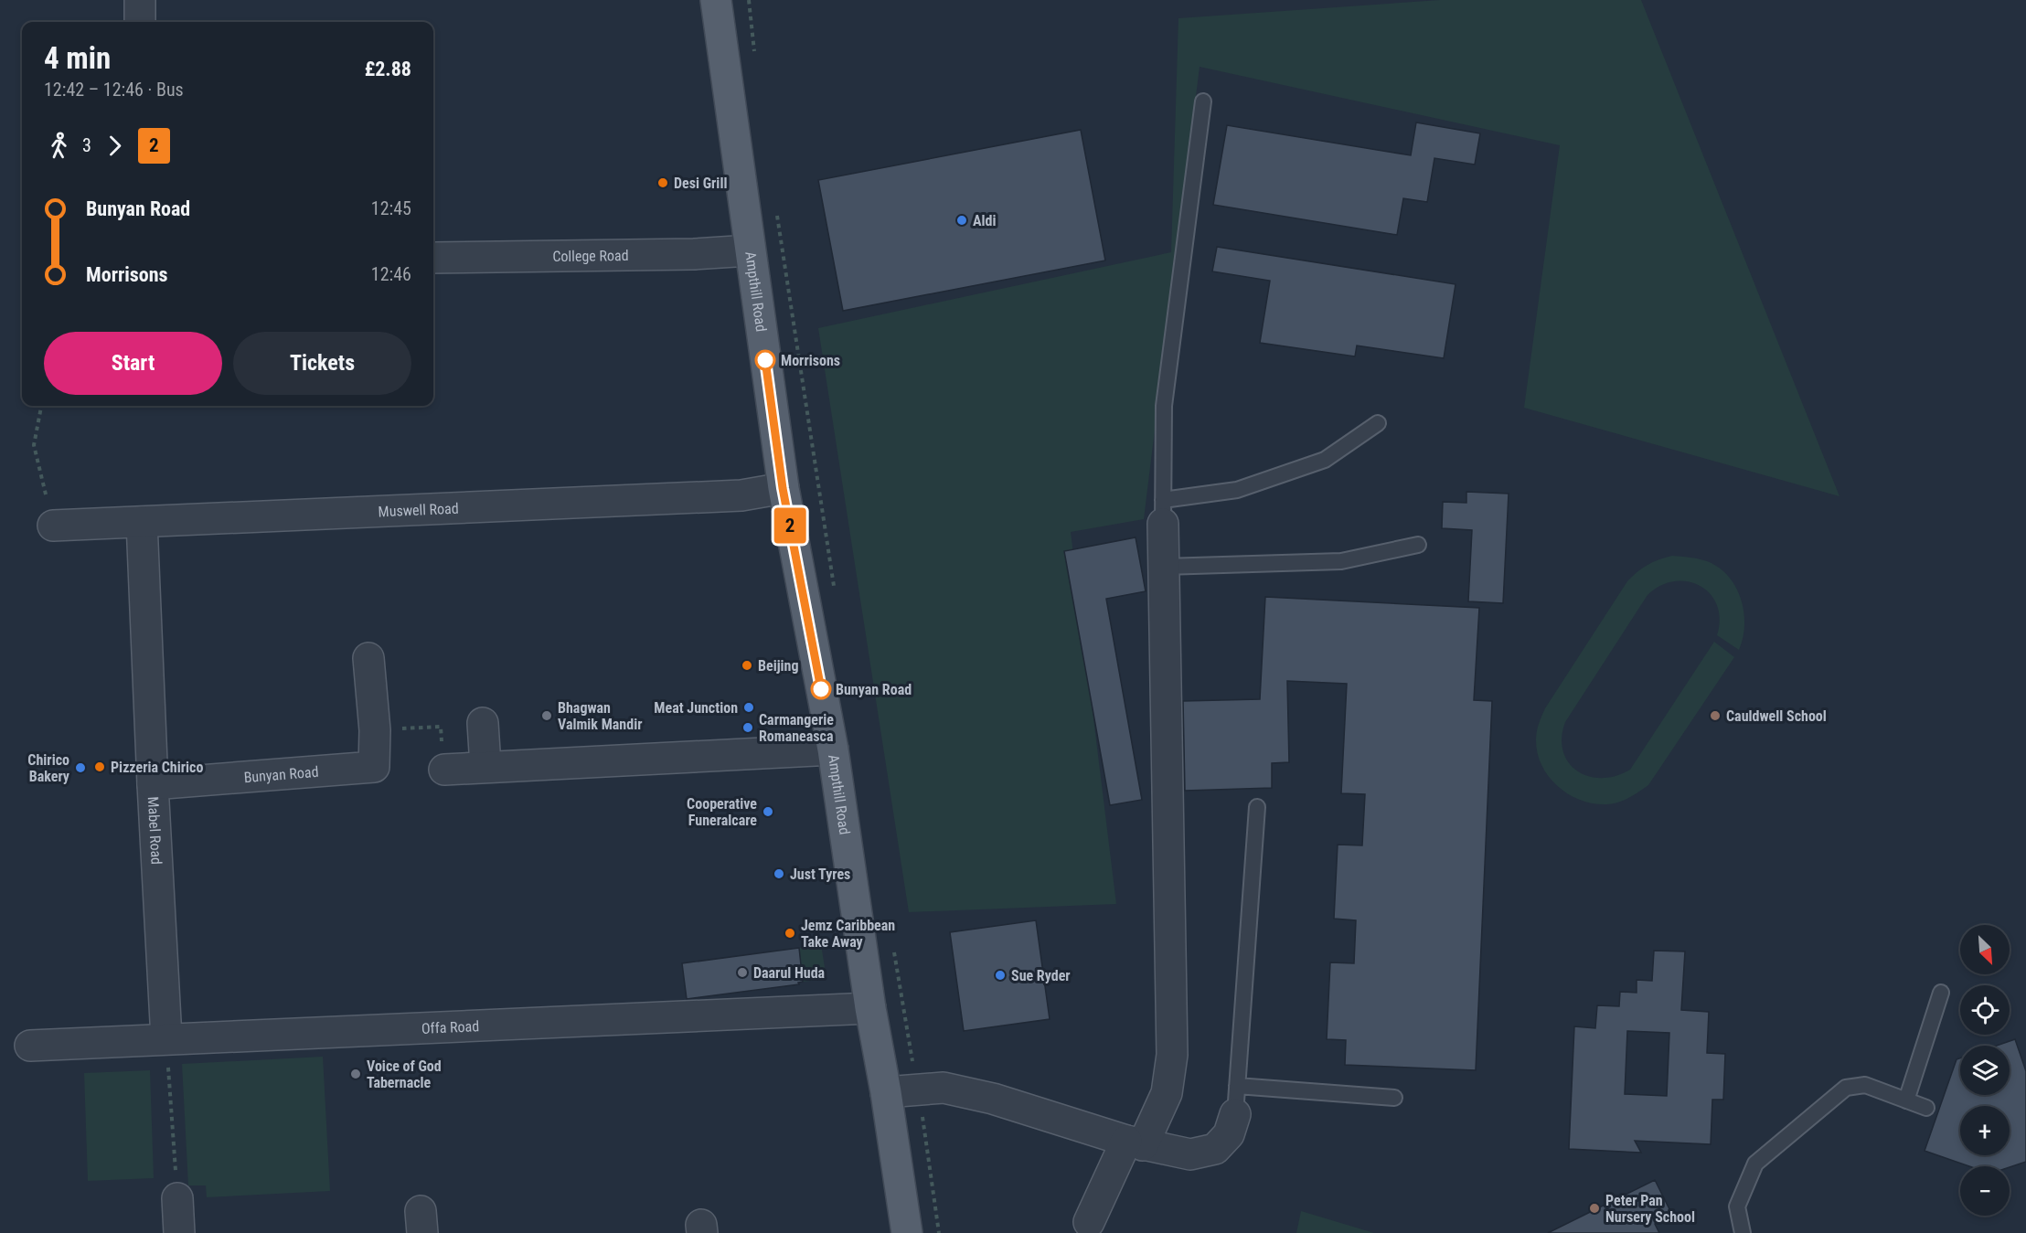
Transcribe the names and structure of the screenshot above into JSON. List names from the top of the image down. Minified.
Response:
{"streets":{"main road":["Ampthill Road"],"street":["College Road","Muswell Road","Bunyan Road","Mabel Road","Offa Road"]},"crossings":[["College Road","Ampthill Road"],["Ampthill Road","Muswell Road"],["Ampthill Road","Offa Road"],["Muswell Road","Mabel Road"],["Bunyan Road","Mabel Road"],["Mabel Road","Offa Road"]],"places":["Desi Grill","Aldi","Morrisons","Beijing","Bunyan Road","Meat Junction","Bhagwan Valmik Mandir","Cauldwell School","Carmangerie Romaneasca","Pizzeria Chirico","Chirico Bakery","Cooperative Funeralcare","Just Tyres","Jemz Caribbean Take Away","Daarul Huda","Sue Ryder","Voice of God Tabernacle","Peter Pan Nursery School"],"lines":["bus line 2"],"north":"bottom right","page":{"on_map":"2","heading":["4 min","12:42 – 12:46 · Bus","£2.88"],"legs":["3","2"],"list":[{"name":"Bunyan Road","value":"12:45"},{"name":"Morrisons","value":"12:46"}],"buttons":["Start","Tickets"],"map_buttons":["+","−"]}}
